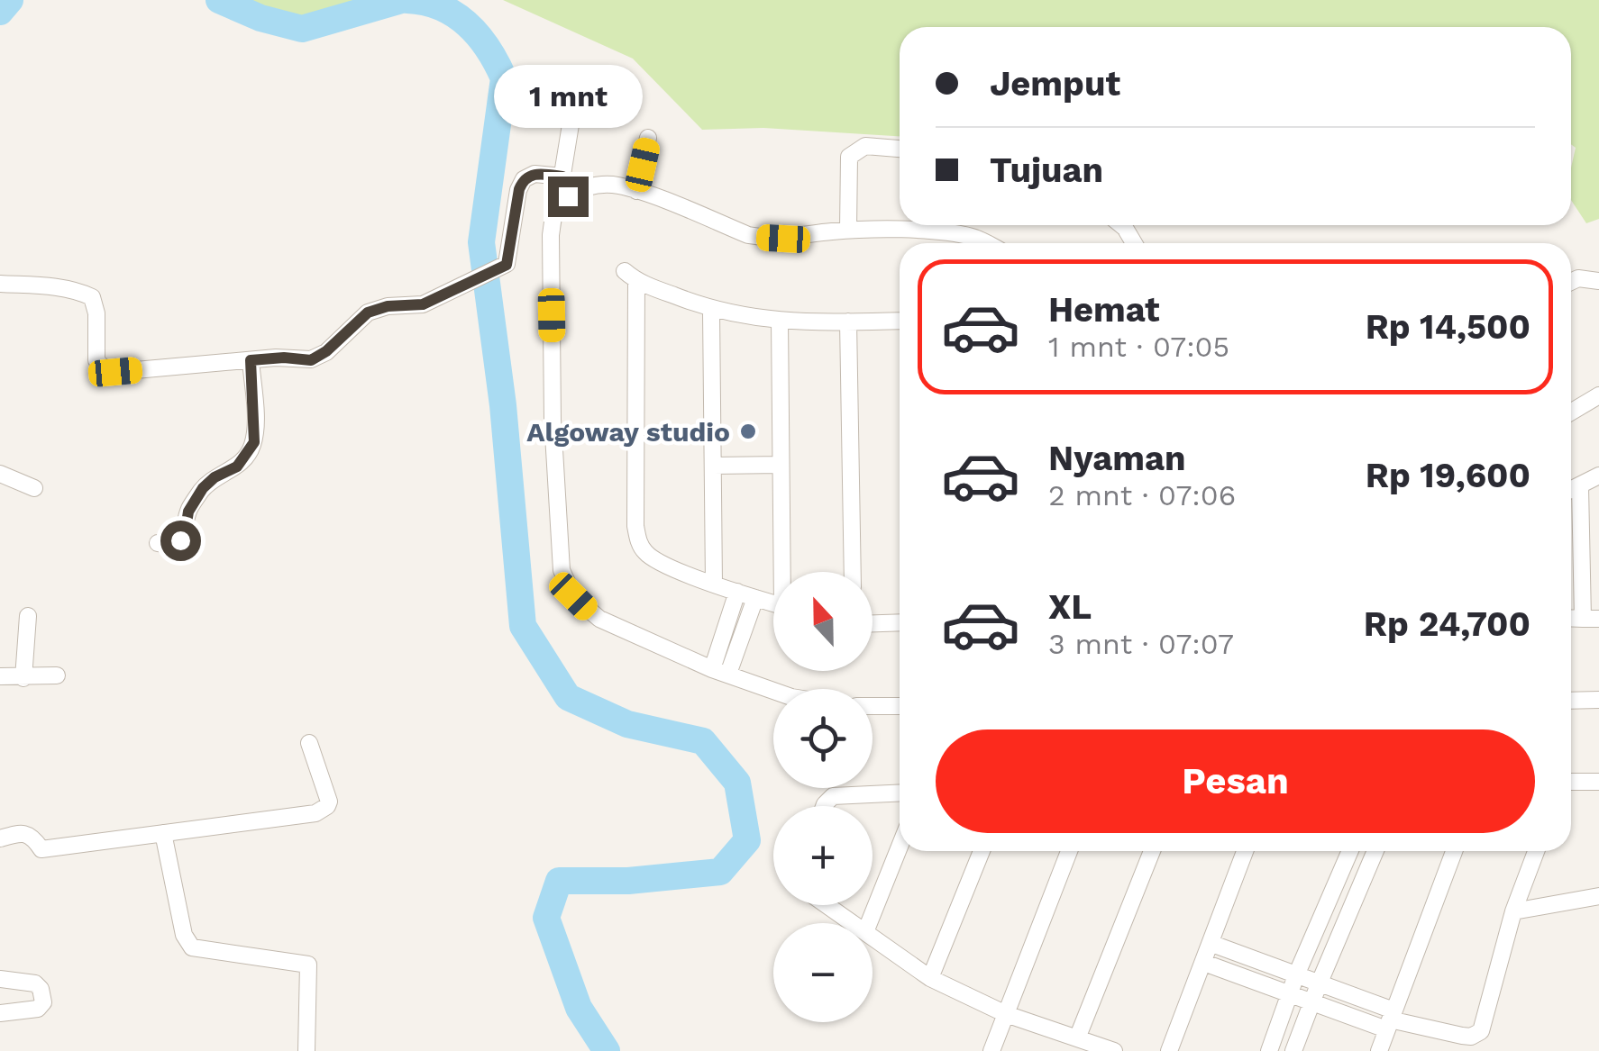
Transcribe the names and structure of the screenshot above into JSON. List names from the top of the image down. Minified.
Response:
{"places":["Algoway studio"],"north":"top","page":{"banner":["Jemput","Tujuan"],"bubble":"1 mnt","list":[{"name":"Hemat","note":"1 mnt · 07:05","value":"Rp 14,500"},{"name":"Nyaman","note":"2 mnt · 07:06","value":"Rp 19,600"},{"name":"XL","note":"3 mnt · 07:07","value":"Rp 24,700"}],"map_buttons":["+","−"],"buttons":"Pesan"}}
